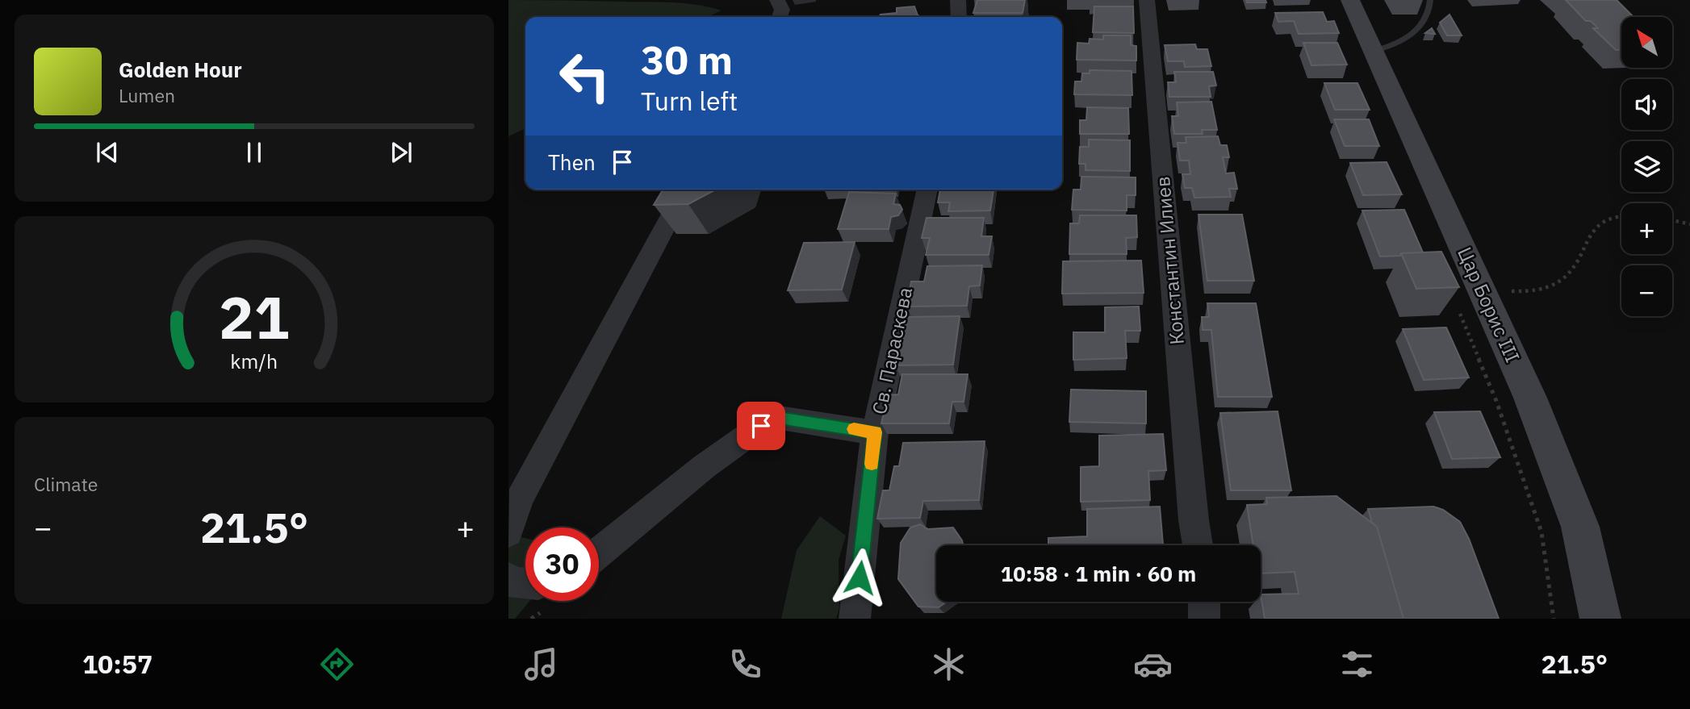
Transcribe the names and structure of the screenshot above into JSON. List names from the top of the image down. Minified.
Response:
{"streets":{"street":["Константин Илиев","Цар Борис III","Св. Параскева"]},"north":"top left","page":{"map_buttons":["+","−"],"turn":["30 m","Turn left"],"song":["Golden Hour","Lumen"],"then":"Then","tile":"Climate","heat":["−","21.5°","+"],"limit":"30","trip":"10:58 · 1 min · 60 m","tabs":["10:57","21.5°"],"gauge":["21","km/h"]}}
